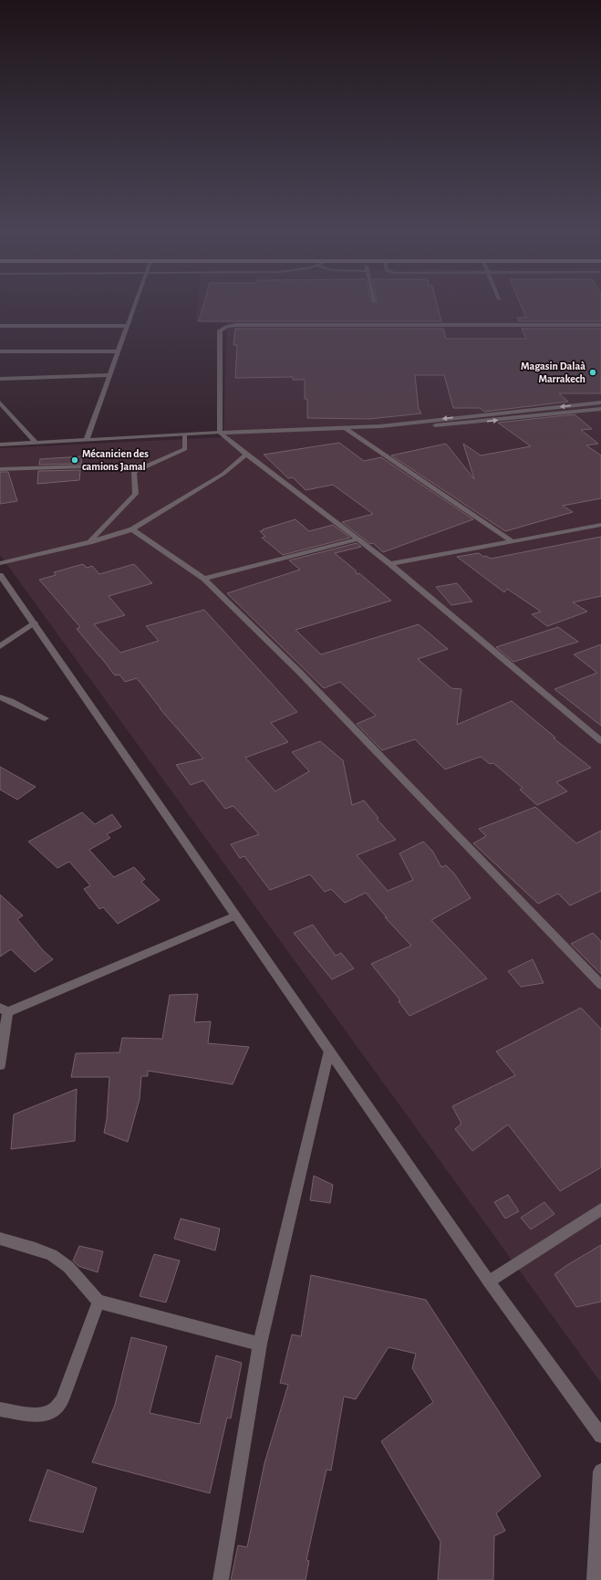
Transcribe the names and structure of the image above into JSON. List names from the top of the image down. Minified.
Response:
{"places":["Magasin Dalaà Marrakech","Mécanicien des camions Jamal"]}
